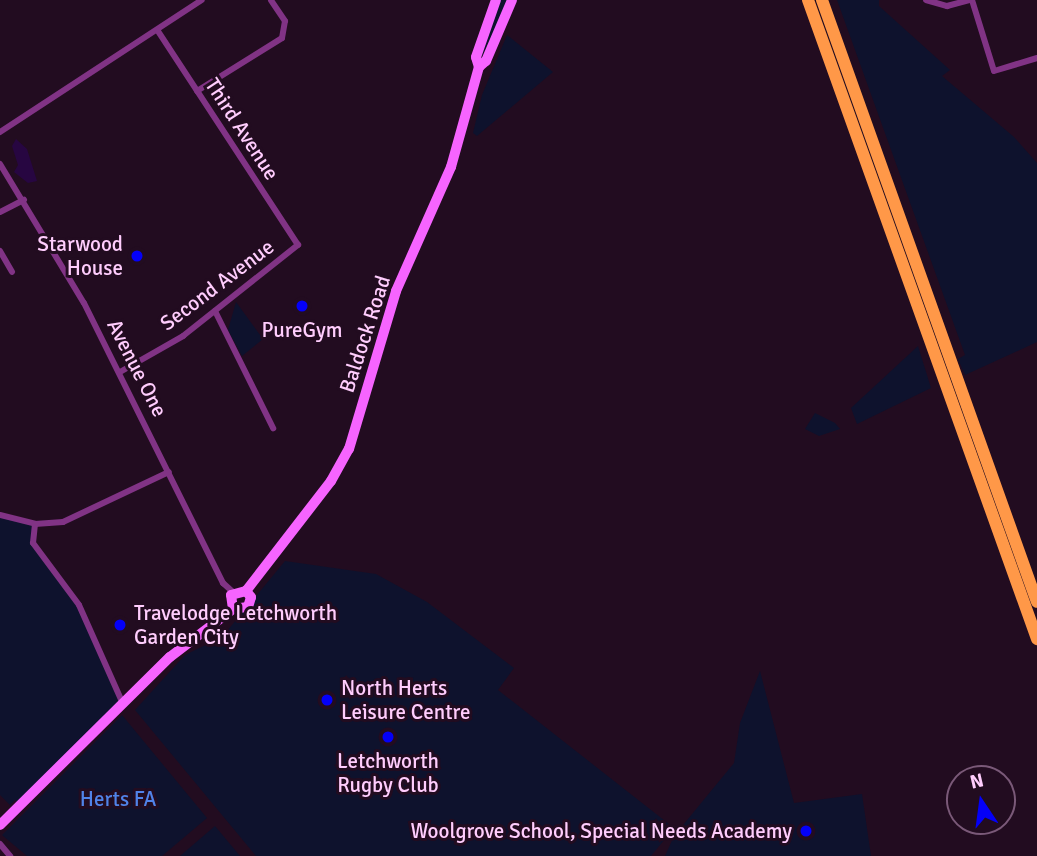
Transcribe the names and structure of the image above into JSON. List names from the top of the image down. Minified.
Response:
{"streets":{"main road":["Baldock Road"],"street":["Third Avenue","Second Avenue","Avenue One"]},"crossings":[["Third Avenue","Second Avenue"],["Second Avenue","Avenue One"],["Baldock Road","Avenue One"]],"parks":["Herts FA"],"places":["Starwood House","PureGym","Travelodge Letchworth Garden City","North Herts Leisure Centre","Letchworth Rugby Club","Woolgrove School, Special Needs Academy"],"north":"top"}
